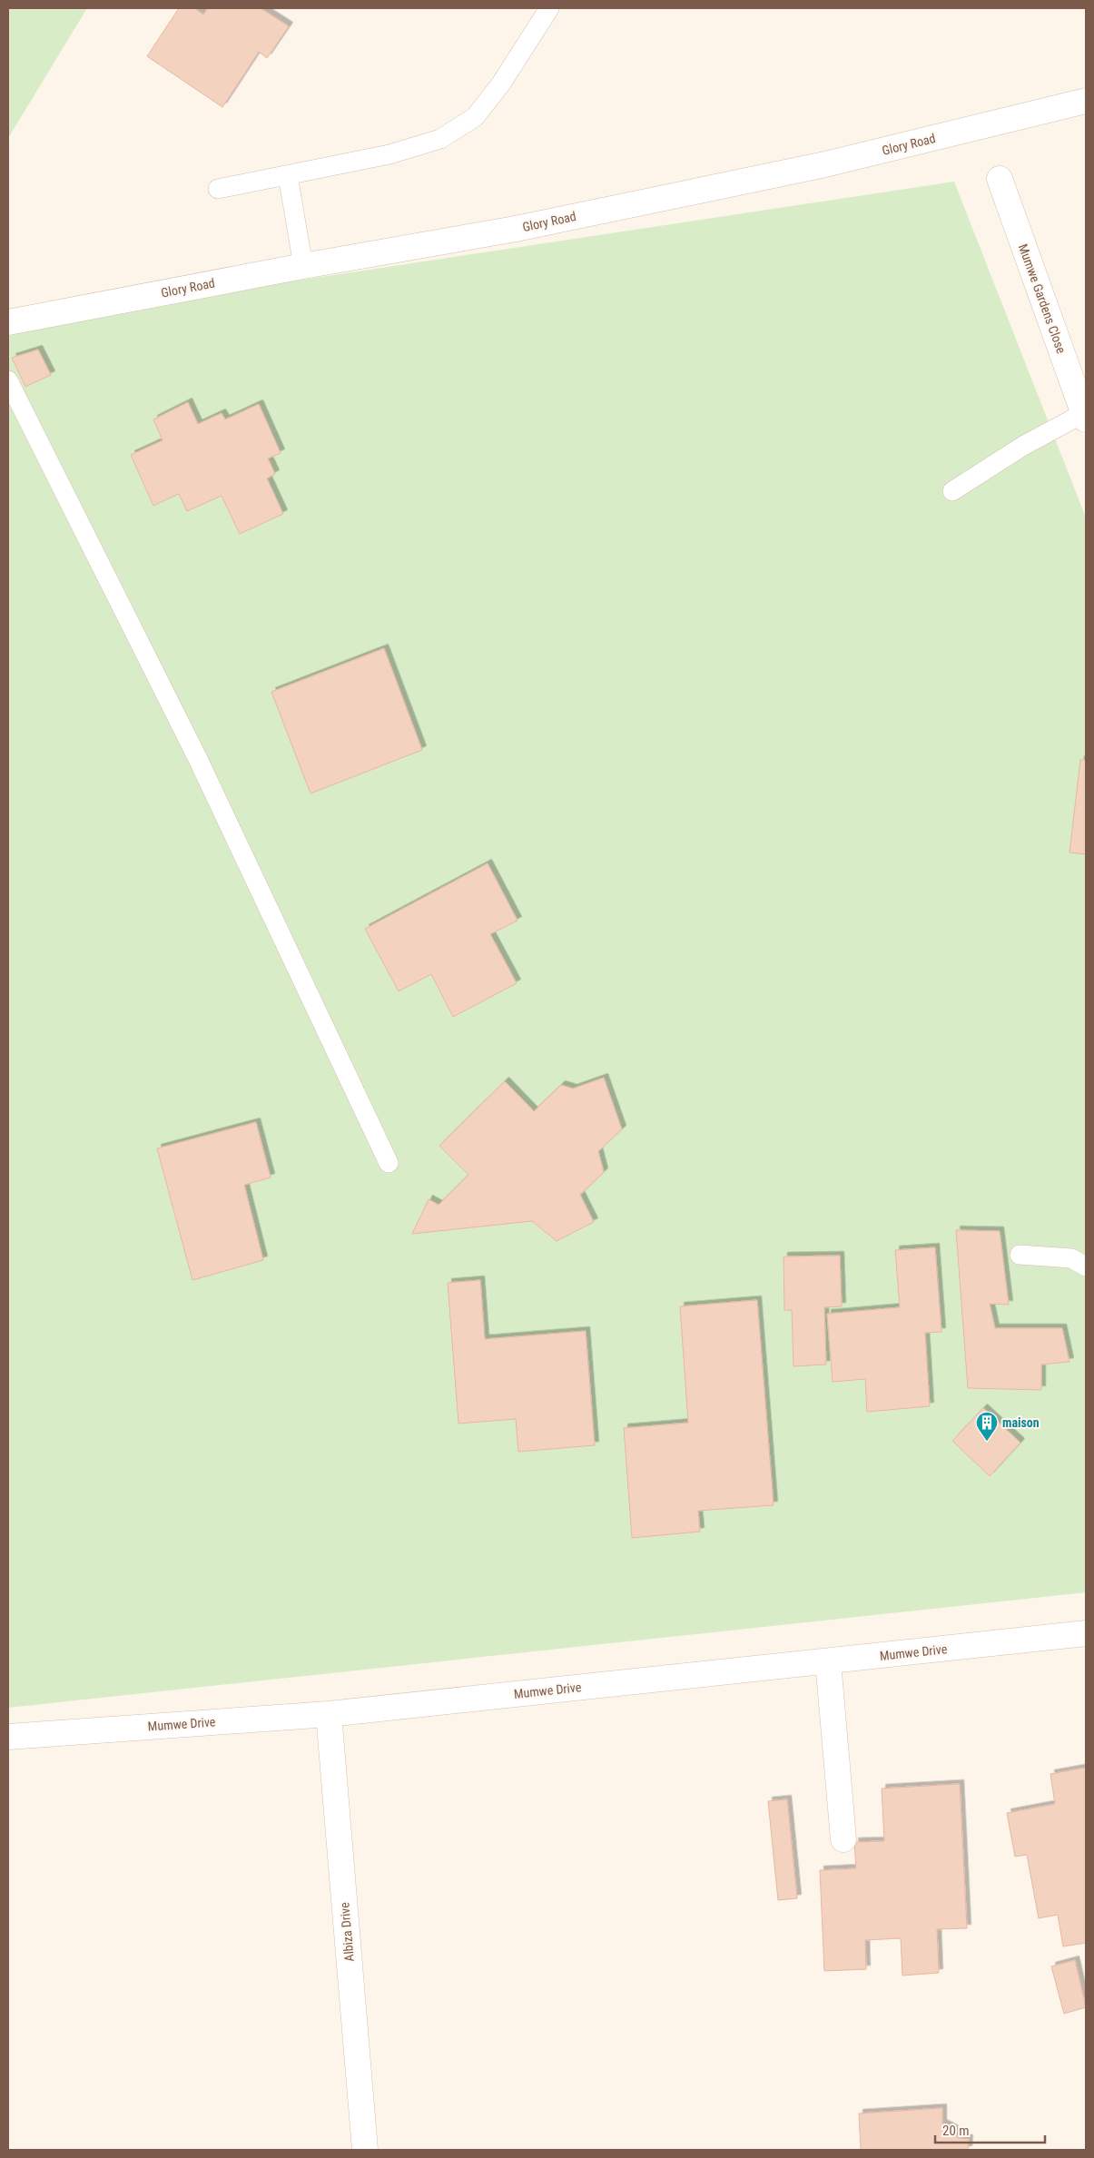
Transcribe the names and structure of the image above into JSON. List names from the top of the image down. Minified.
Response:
{"streets":{"street":["Glory Road","Mumwe Gardens Close","Mumwe Drive","Albiza Drive"]},"crossings":[["Mumwe Drive","Albiza Drive"]],"places":{"building":["maison"]},"scale_bar":"20 m"}
